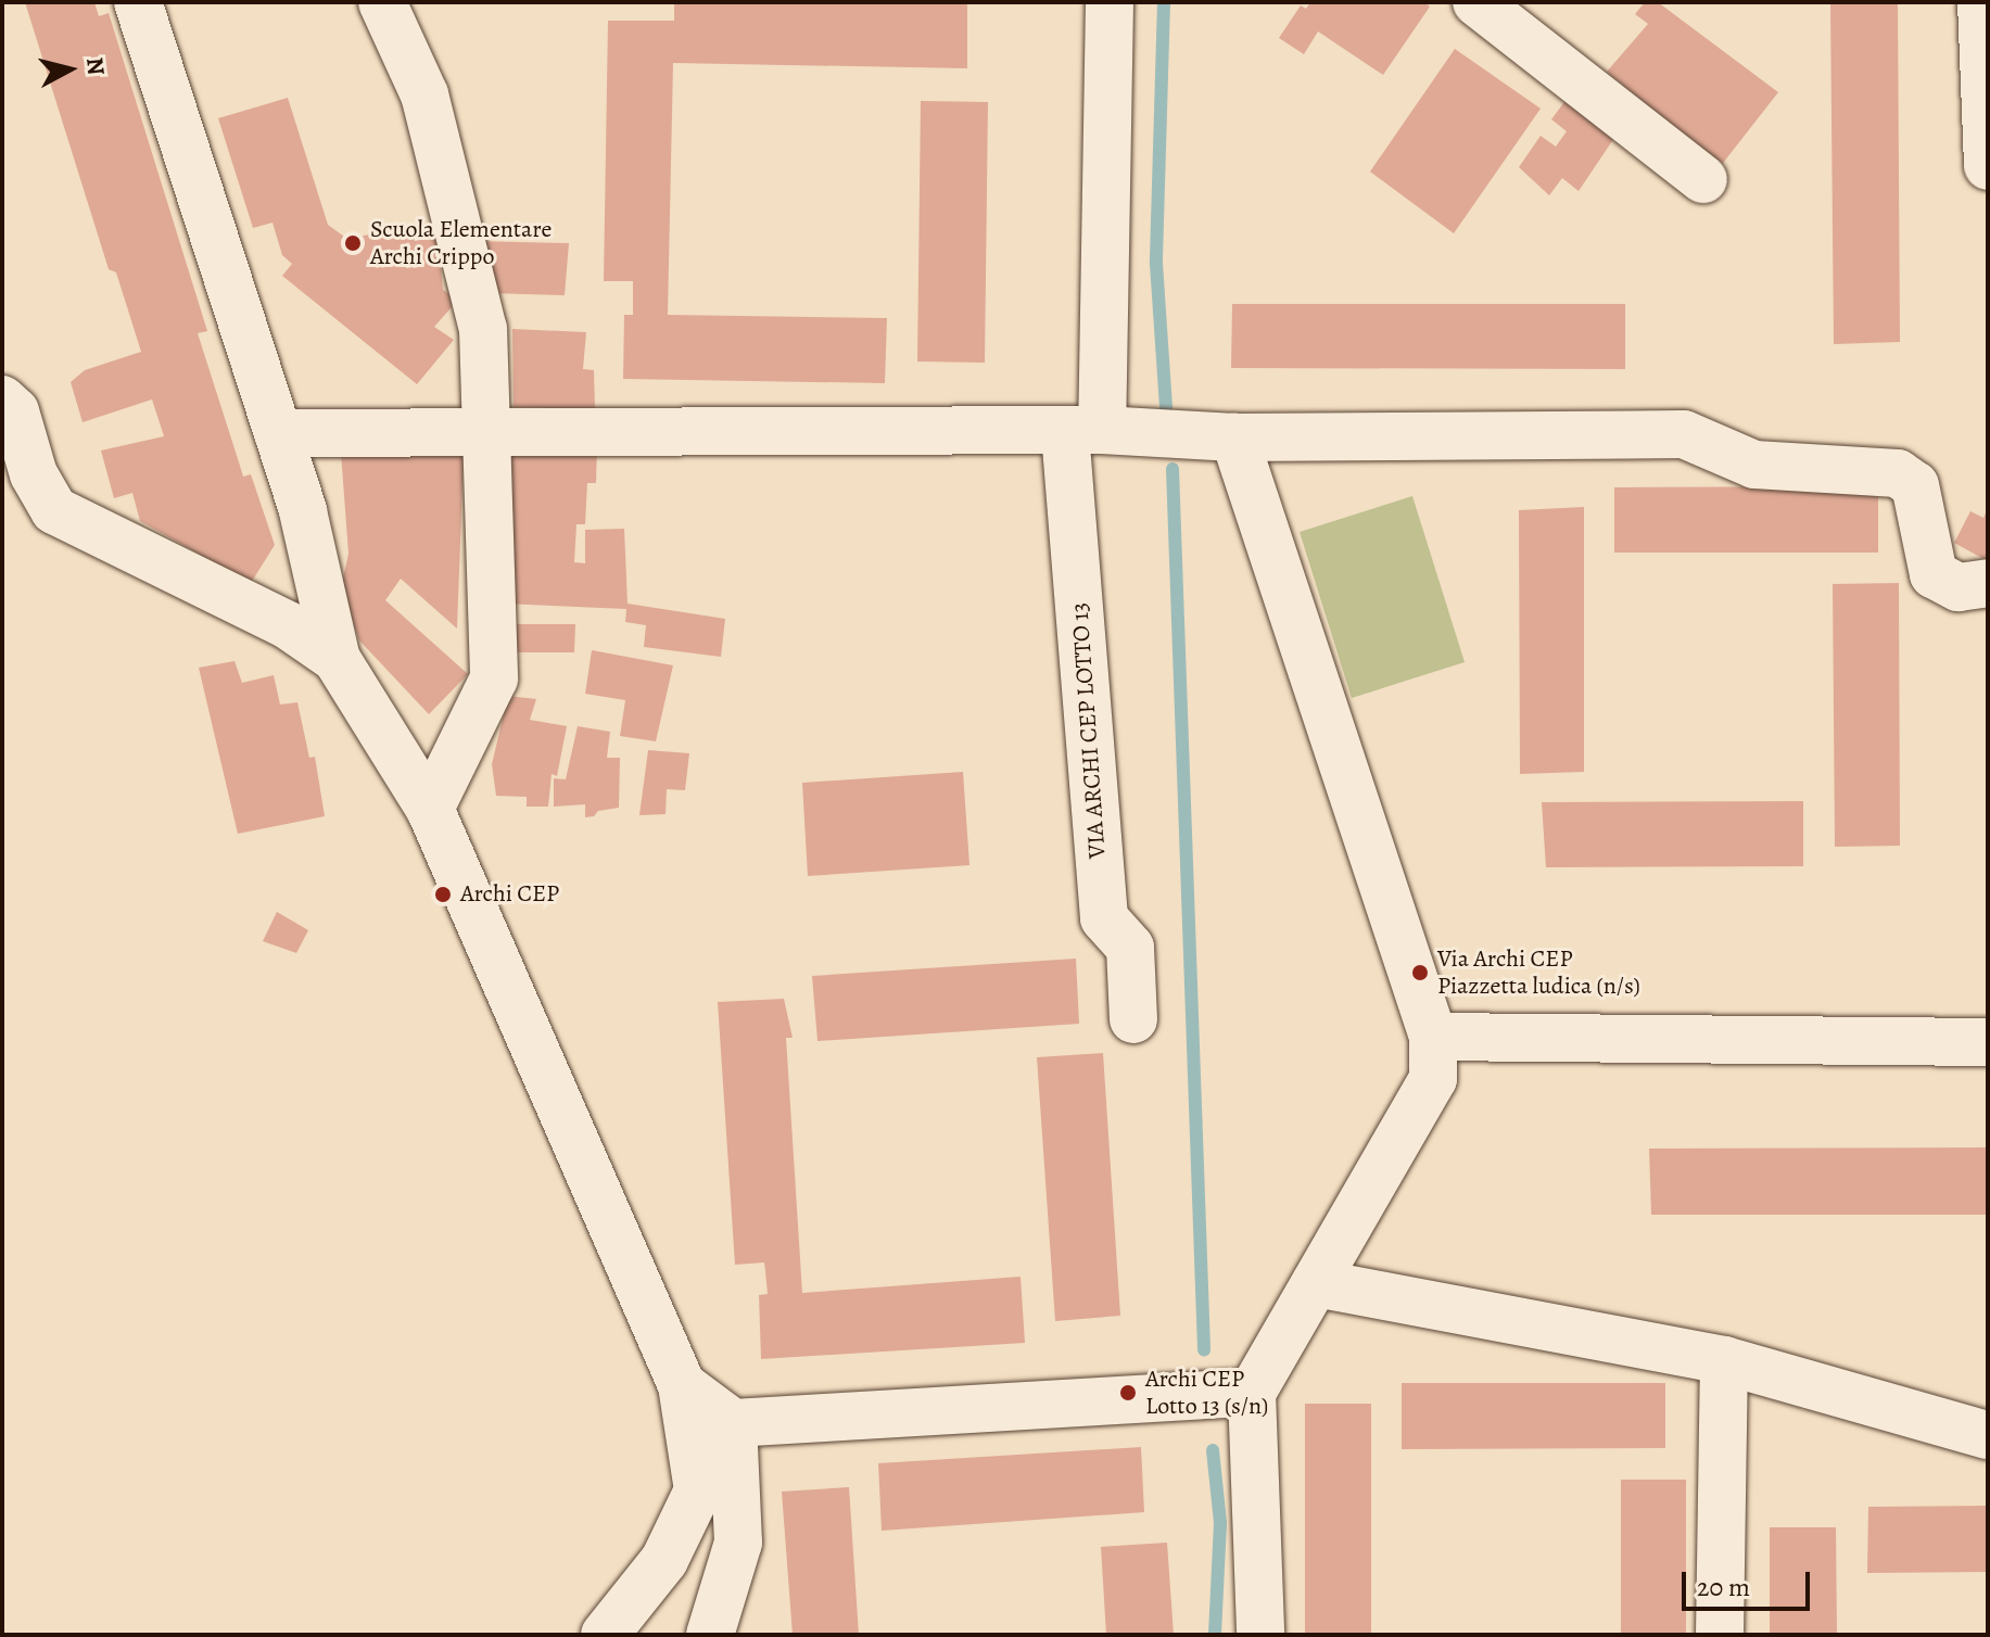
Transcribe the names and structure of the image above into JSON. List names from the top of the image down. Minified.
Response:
{"streets":{"street":["VIA ARCHI CEP LOTTO 13"]},"places":["Scuola Elementare Archi Crippo","Archi CEP","Via Archi CEP Piazzetta ludica (n/s)","Archi CEP Lotto 13 (s/n)"],"scale_bar":"20 m","north":"right"}
